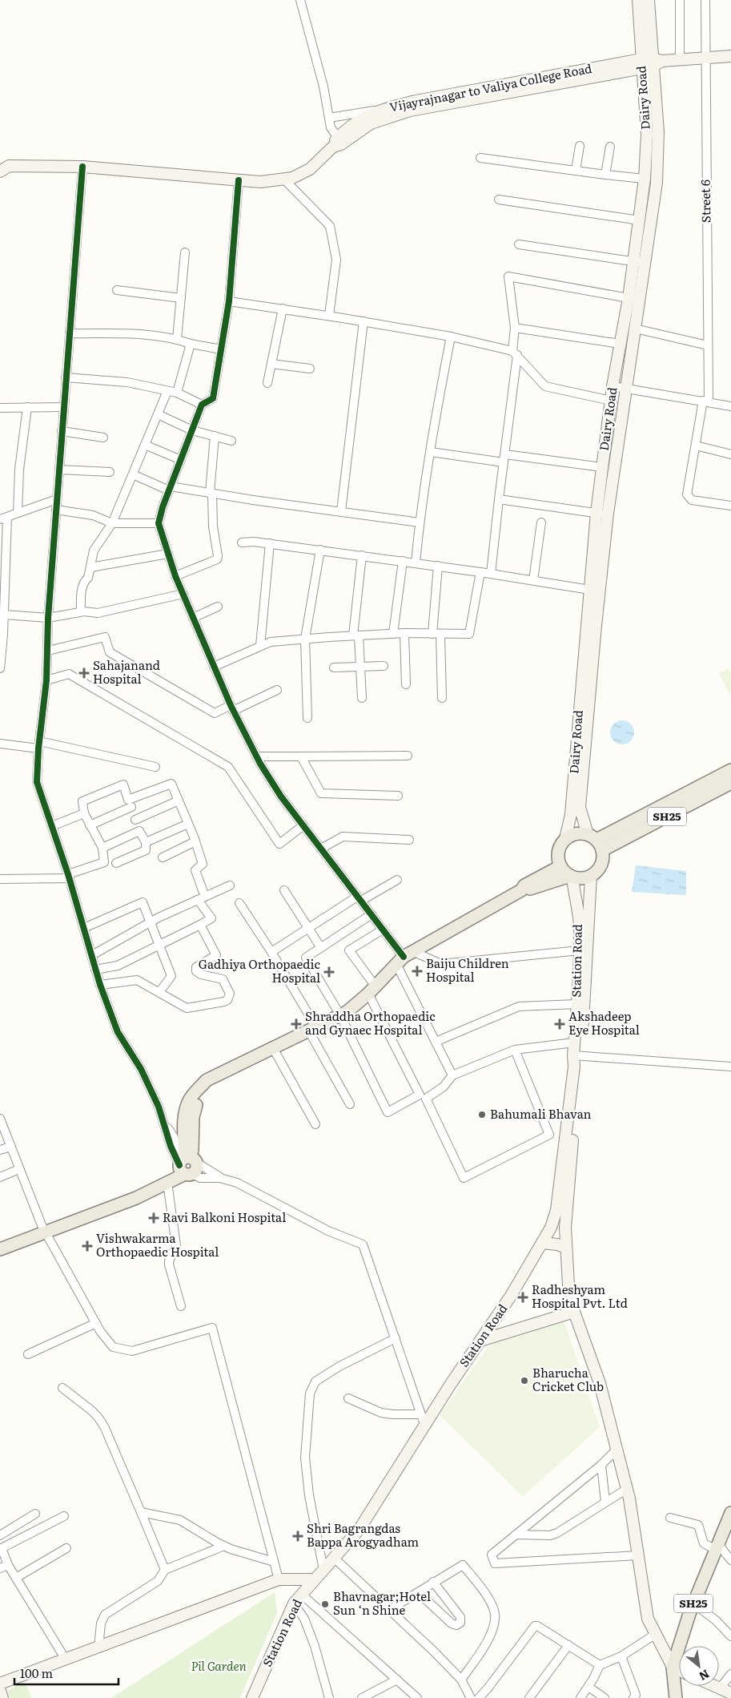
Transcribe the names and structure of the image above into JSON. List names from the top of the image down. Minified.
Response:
{"streets":{"main road":["Vijayrajnagar to Valiya College Road","Dairy Road","SH25","Station Road"],"street":["Street 6"]},"crossings":[["Vijayrajnagar to Valiya College Road","Dairy Road"],["Vijayrajnagar to Valiya College Road","Street 6"],["Dairy Road","SH25"],["Dairy Road","Station Road"],["SH25","Station Road"]],"parks":["Pil Garden"],"places":{"health":["Sahajanand Hospital","Baiju Children Hospital","Gadhiya Orthopaedic Hospital","Shraddha Orthopaedic and Gynaec Hospital","Akshadeep Eye Hospital","Ravi Balkoni Hospital","Vishwakarma Orthopaedic Hospital","Radheshyam Hospital Pvt. Ltd","Shri Bagrangdas Bappa Arogyadham"],"other":["Bahumali Bhavan","Bharucha Cricket Club","Bhavnagar;Hotel Sun ‘n Shine"]},"scale_bar":"100 m","north":"bottom right"}
